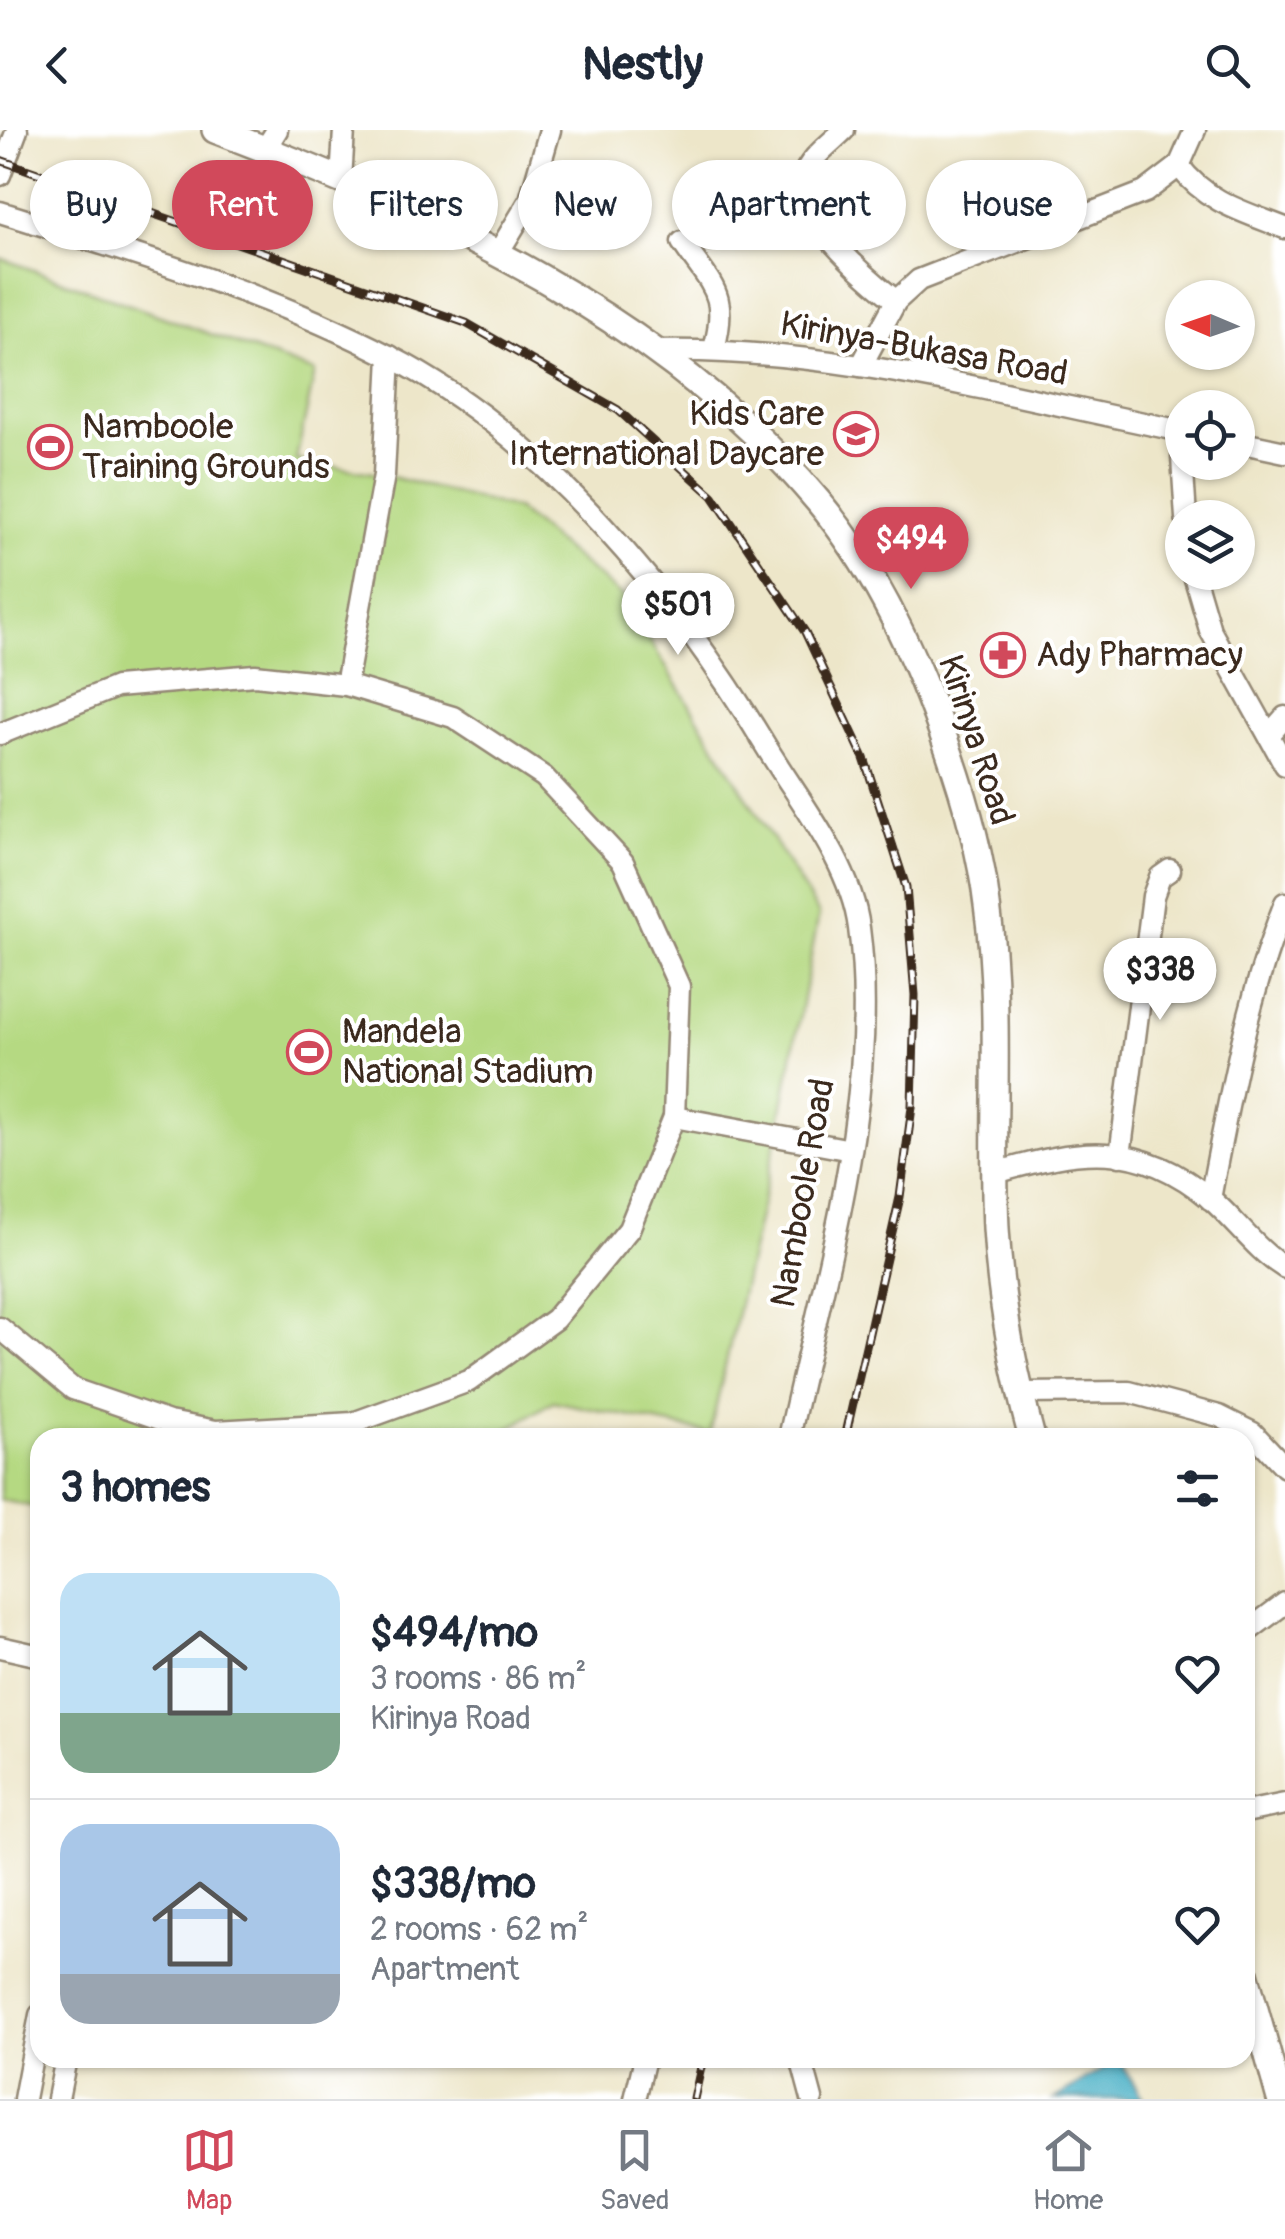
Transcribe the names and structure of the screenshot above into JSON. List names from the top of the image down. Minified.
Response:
{"streets":{"main road":["Kirinya Road"],"street":["Kirinya-Bukasa Road","Namboole Road"]},"crossings":[["Kirinya-Bukasa Road","Kirinya Road"]],"places":{"school or university":["Kids Care International Daycare"],"sports":["Namboole Training Grounds","Mandela National Stadium"],"pharmacy":["Ady Pharmacy"]},"north":"left","page":{"header":"Nestly","chip":["Buy","Rent","Filters","New","Apartment","House"],"price":["$494","$501","$338"],"heading":"3 homes","list":[{"name":"$494/mo","note":"3 rooms · 86 m² · Kirinya Road"},{"name":"$338/mo","note":"2 rooms · 62 m² · Apartment"}],"tabs":["Map","Saved","Home"]}}
